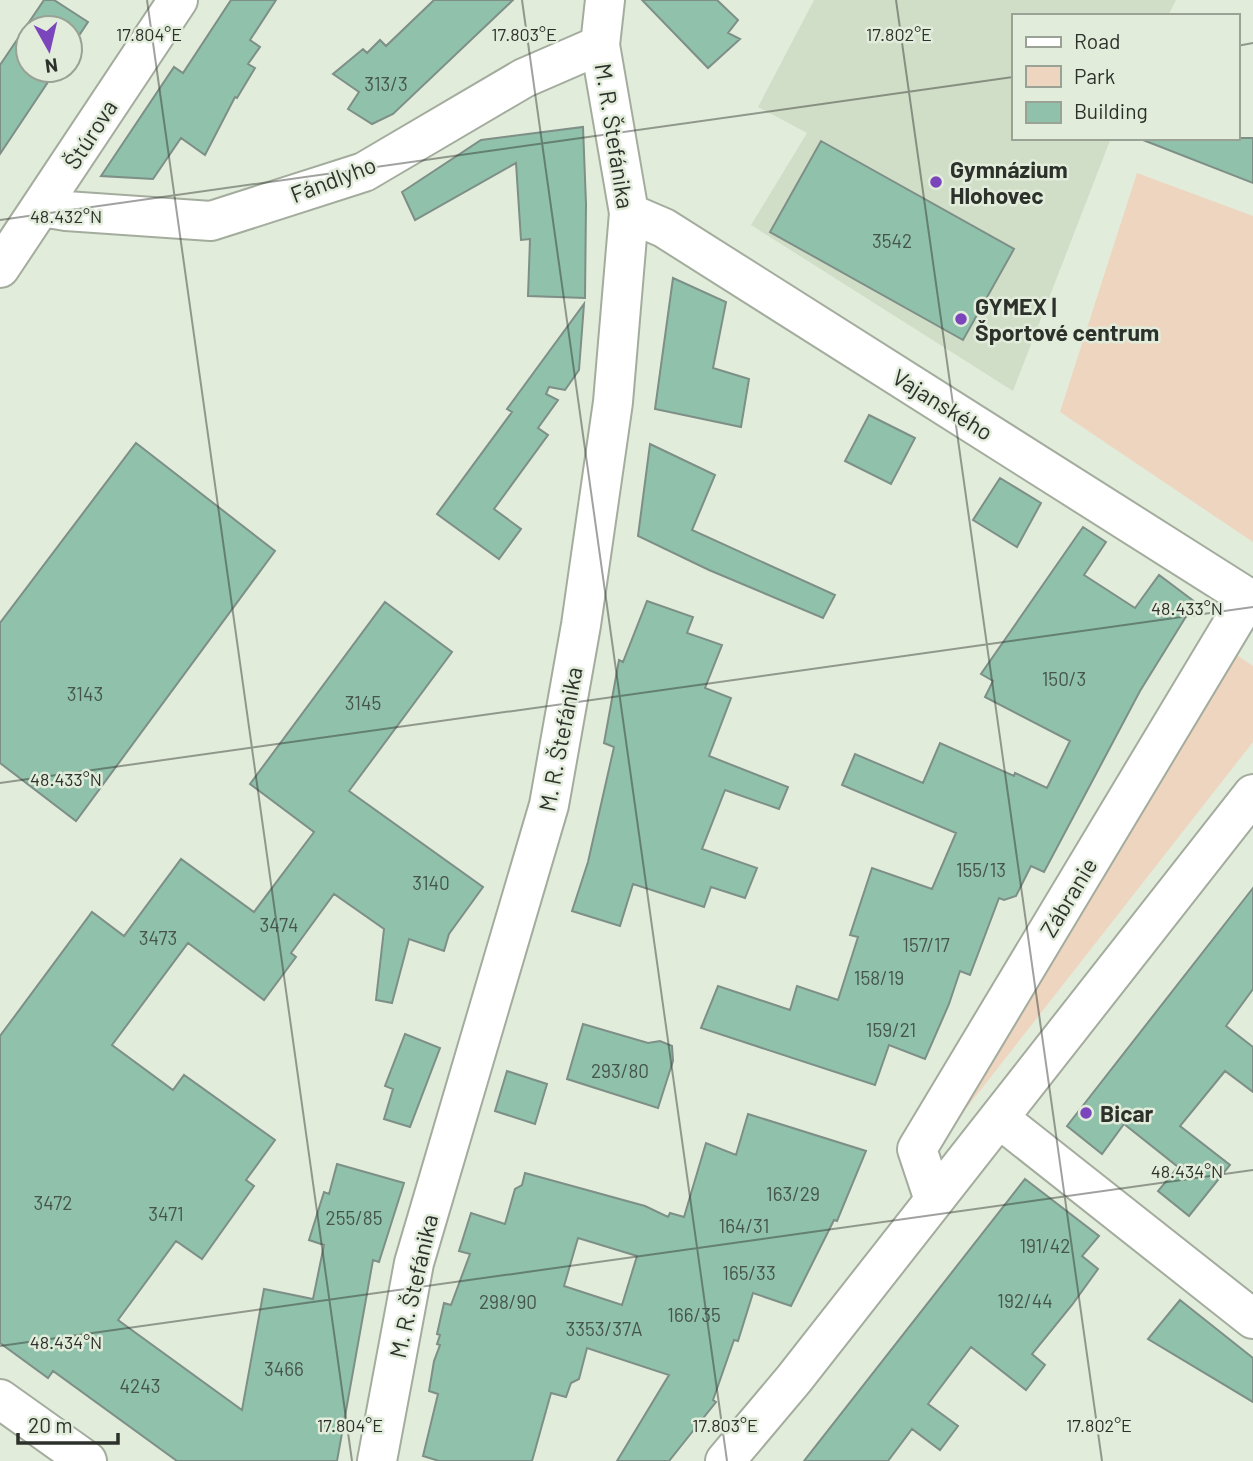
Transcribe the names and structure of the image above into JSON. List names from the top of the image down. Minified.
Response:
{"streets":{"street":["Štúrova","M. R. Štefánika","Fándlyho","Vajanského","Zábranie"]},"crossings":[["Štúrova","Fándlyho"],["M. R. Štefánika","Fándlyho"],["M. R. Štefánika","Vajanského"],["Vajanského","Zábranie"]],"places":["Gymnázium Hlohovec","GYMEX | Športové centrum","Bicar"],"house_numbers":["313/3","3542","150/3","3143","3145","155/13","3140","3474","3473","157/17","158/19","159/21","293/80","163/29","3472","3471","255/85","164/31","191/42","165/33","192/44","298/90","166/35","3353/37A","3466","4243"],"legend":["Road","Park","Building"],"scale_bar":"20 m","north":"bottom","coordinates":["17.804°E","17.803°E","17.802°E","48.432°N","48.433°N","48.434°N"]}
